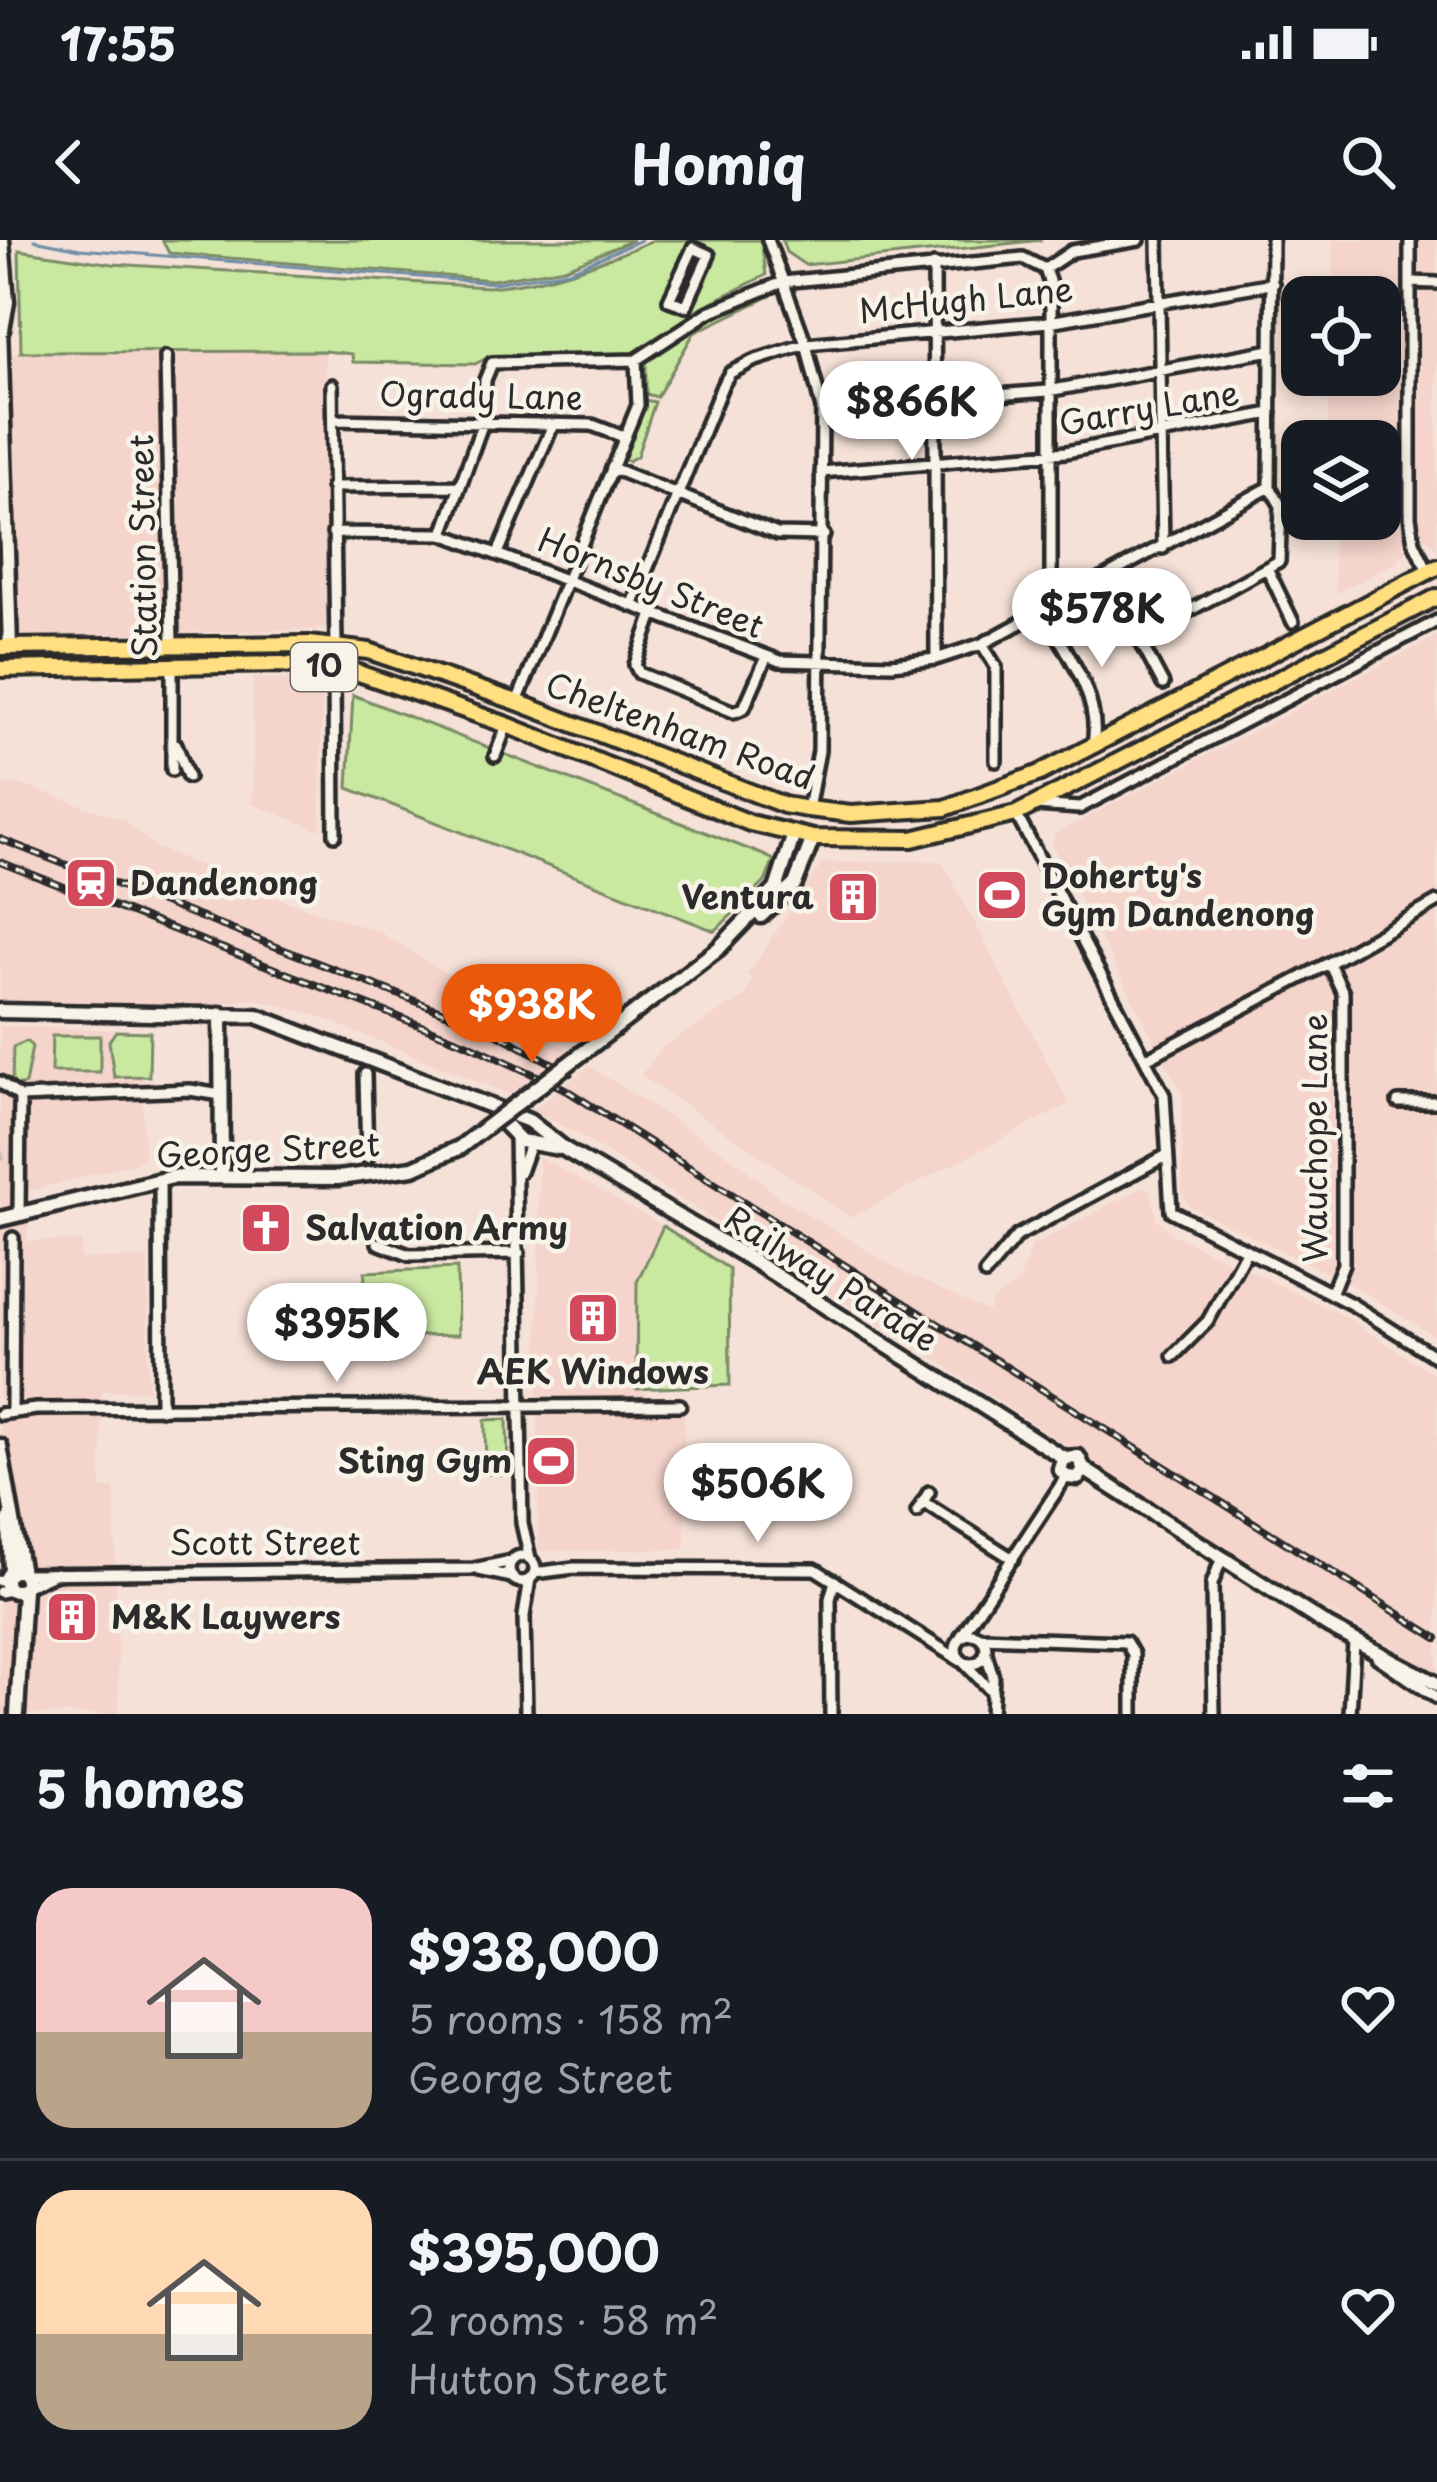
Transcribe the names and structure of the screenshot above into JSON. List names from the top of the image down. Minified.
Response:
{"streets":{"main road":["Station Street","10","Cheltenham Road","George Street","Railway Parade"],"street":["McHugh Lane","Ogrady Lane","Garry Lane","Hornsby Street","Wauchope Lane","Scott Street"]},"crossings":[["McHugh Lane","Hornsby Street"],["Station Street","Cheltenham Road"],["10","Cheltenham Road"],["10","George Street"],["Cheltenham Road","George Street"]],"places":{"station":["Dandenong"],"sports":["Doherty's Gym Dandenong","Sting Gym"],"building":["Ventura","AEK Windows","M&K Laywers"],"church":["Salvation Army"]},"page":{"status":"17:55","header":"Homiq","price":["$866K","$578K","$938K","$395K","$506K"],"heading":"5 homes","list":[{"name":"$938,000","note":"5 rooms · 158 m² · George Street"},{"name":"$395,000","note":"2 rooms · 58 m² · Hutton Street"}]}}
